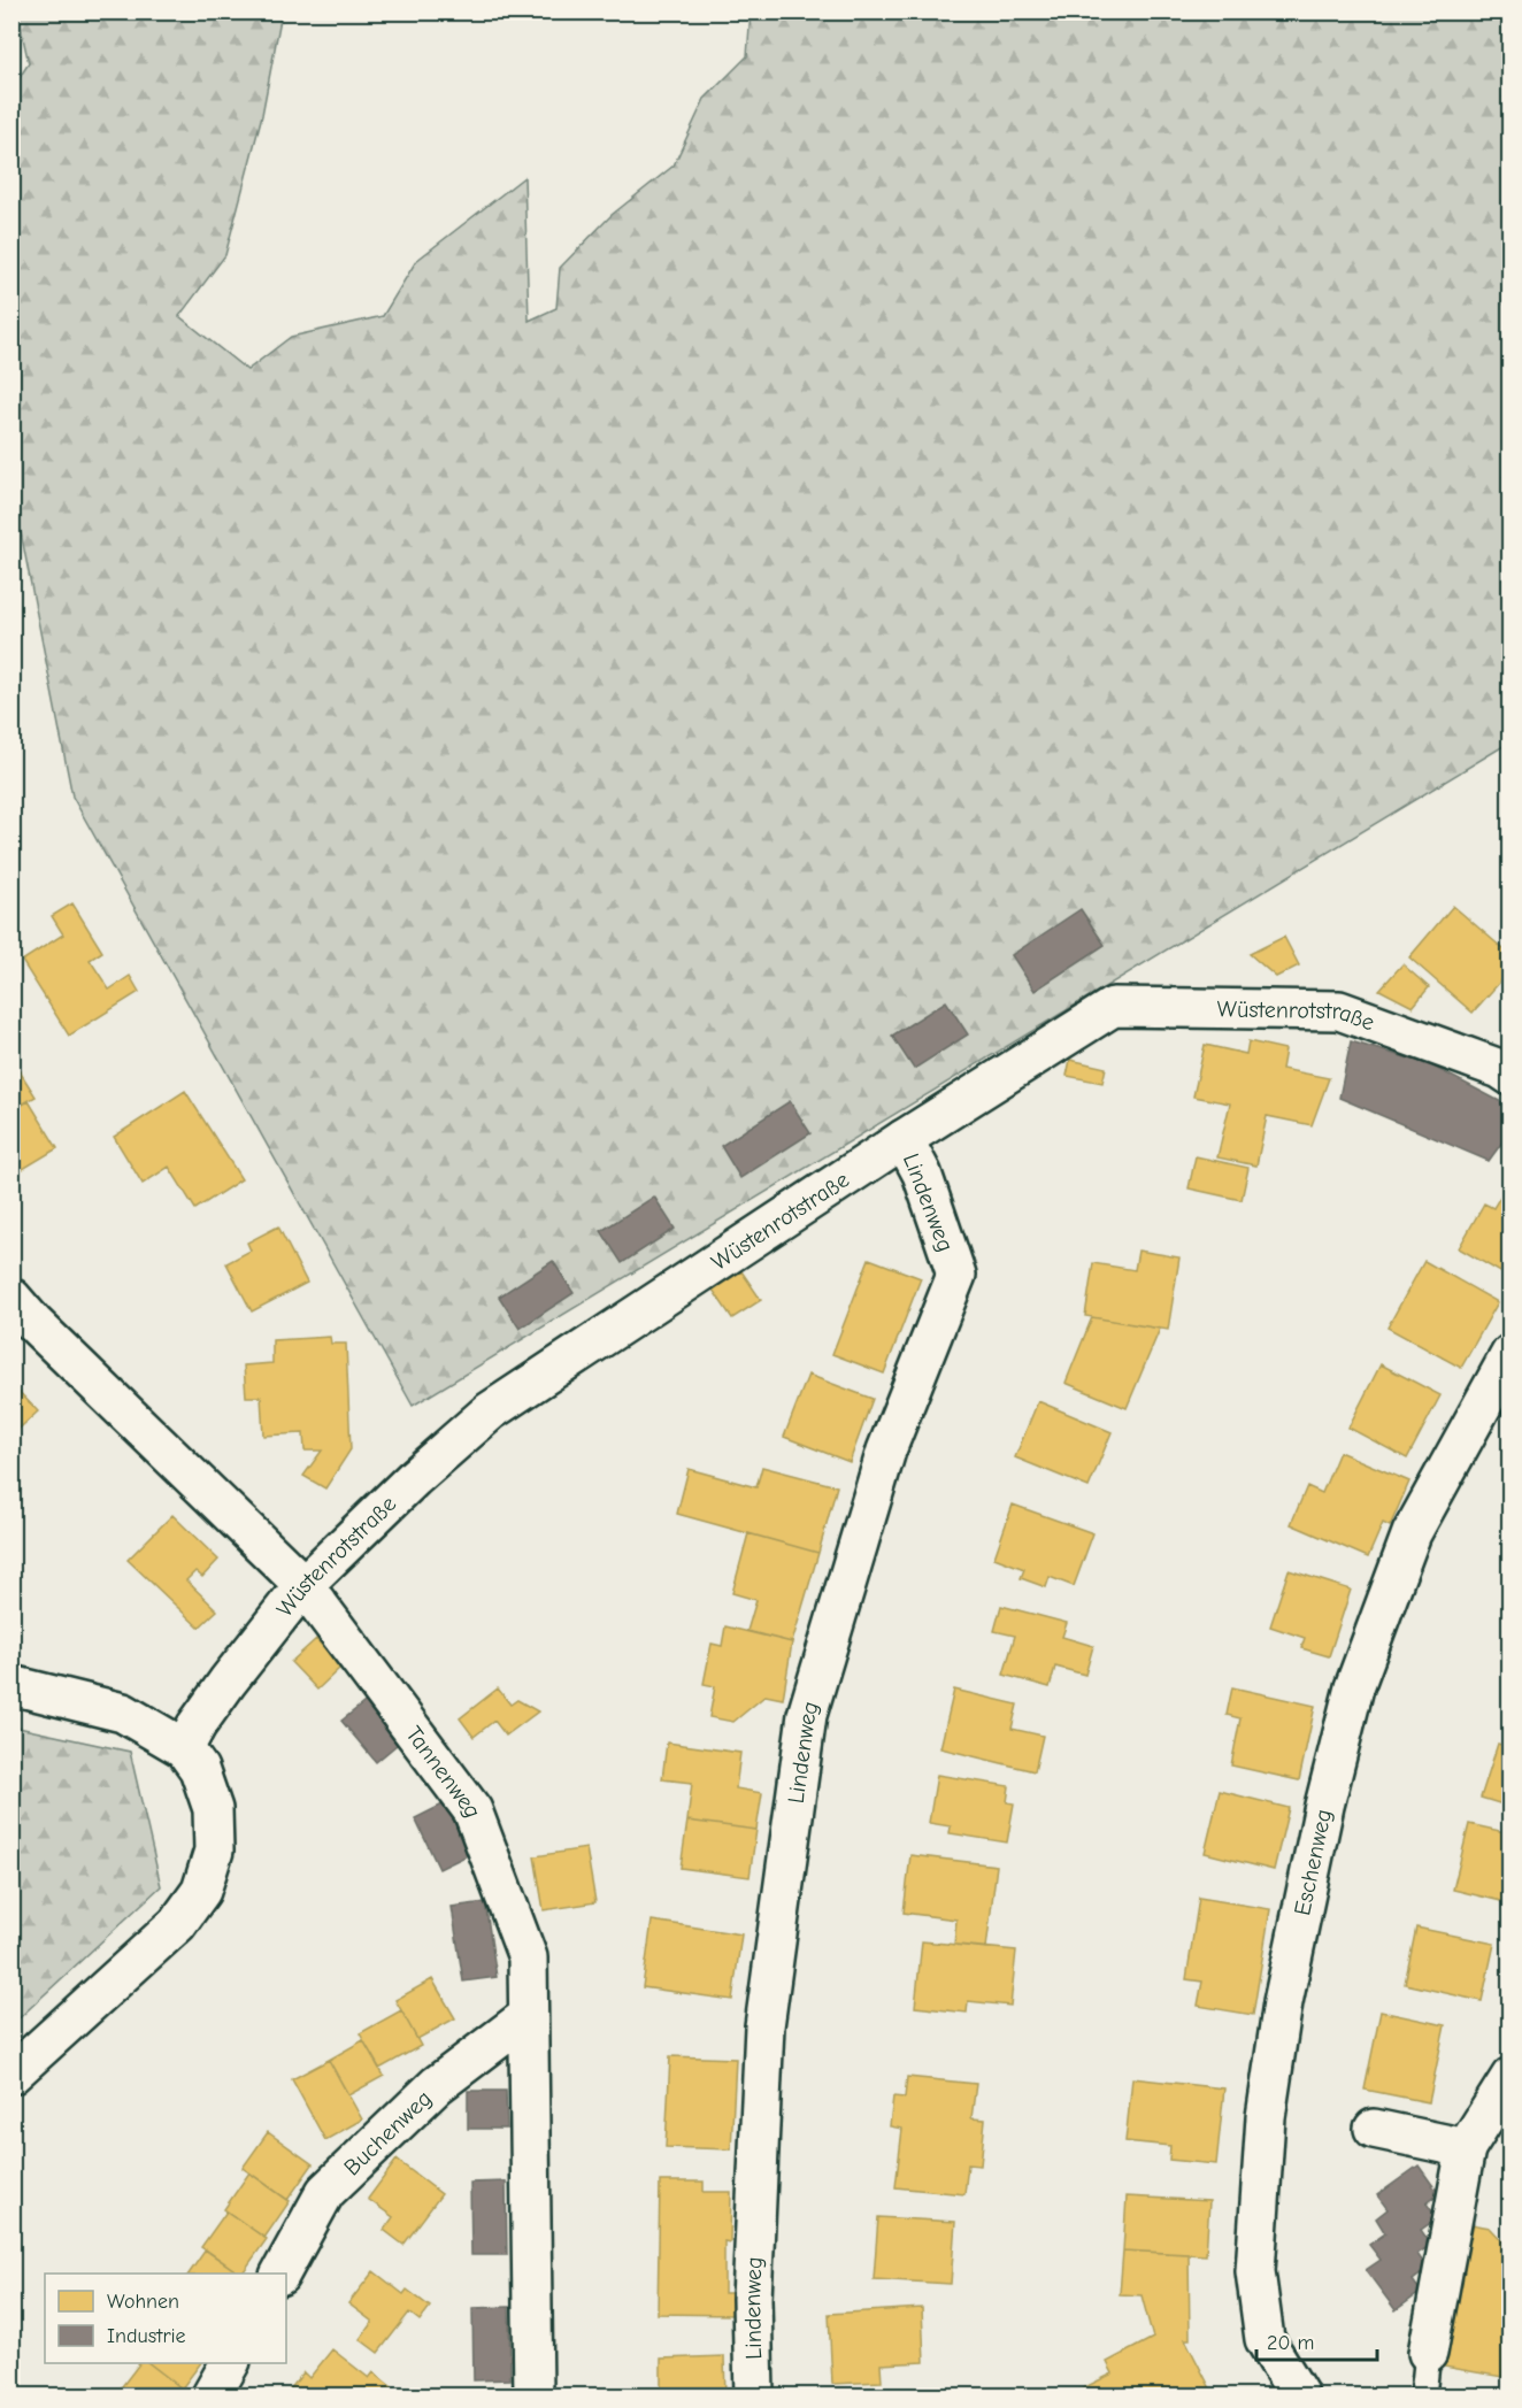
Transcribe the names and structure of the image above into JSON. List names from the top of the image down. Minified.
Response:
{"streets":{"street":["Wüstenrotstraße","Lindenweg","Tannenweg","Eschenweg","Buchenweg"]},"crossings":[["Wüstenrotstraße","Lindenweg"],["Wüstenrotstraße","Tannenweg"],["Tannenweg","Buchenweg"]],"legend":["Wohnen","Industrie"],"scale_bar":"20 m"}
